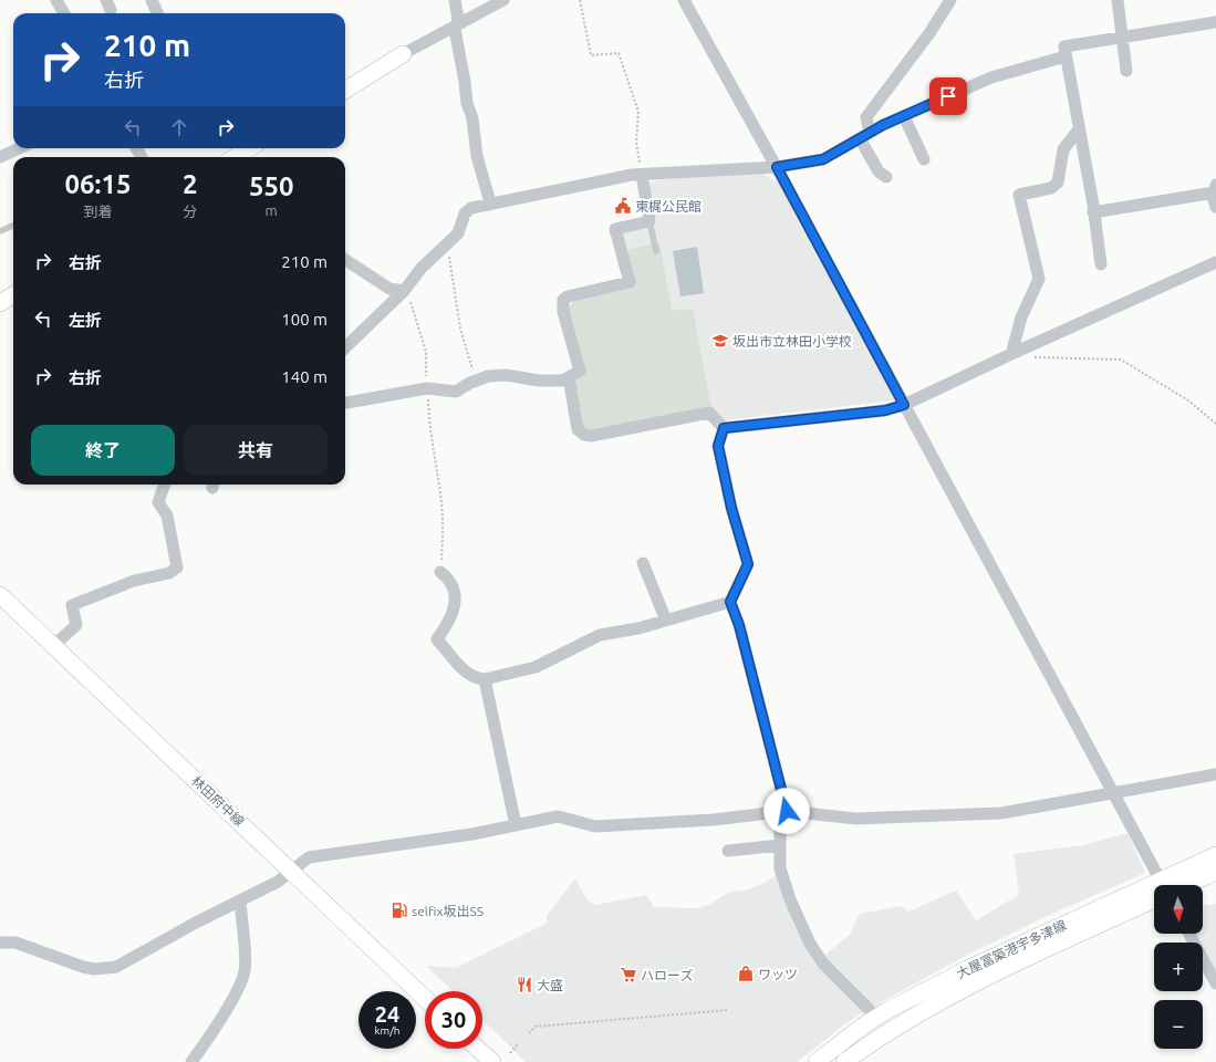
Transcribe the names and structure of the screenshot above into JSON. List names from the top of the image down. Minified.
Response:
{"streets":{"main road":["林田府中線","大屋冨築港宇多津線"]},"places":{"public building":["東梶公民館"],"school or university":["坂出市立林田小学校"],"fuel station":["selfix坂出SS"],"shop":["ワッツ"],"supermarket":["ハローズ"],"restaurant":["大盛"]},"north":"bottom","page":{"turn":["210 m","右折"],"eta":["06:15","到着","2","分","550","m"],"list":[{"name":"右折","value":"210 m"},{"name":"左折","value":"100 m"},{"name":"右折","value":"140 m"}],"buttons":["終了","共有"],"map_buttons":["+","−"],"speed":"24 km/h","limit":"30"}}
